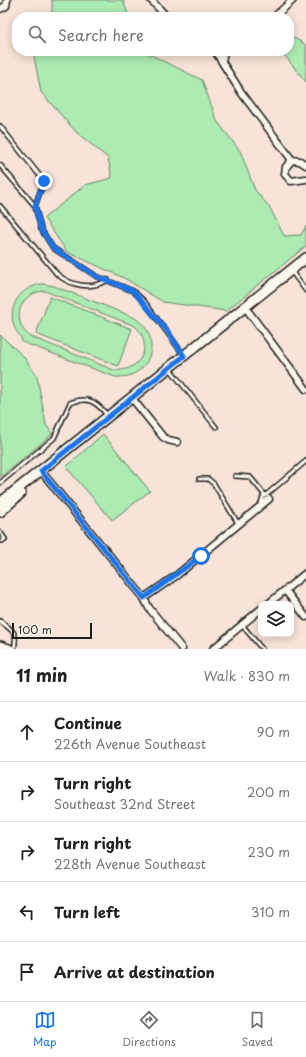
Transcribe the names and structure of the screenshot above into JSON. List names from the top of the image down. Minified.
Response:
{"scale_bar":"100 m","page":{"search":"Search here","scale":"100 m","heading":["11 min","Walk · 830 m"],"list":[["Continue","226th Avenue Southeast","90 m"],["Turn right","Southeast 32nd Street","200 m"],["Turn right","228th Avenue Southeast","230 m"],["Turn left","310 m"],"Arrive at destination"],"nav":["Map","Directions","Saved"]}}
